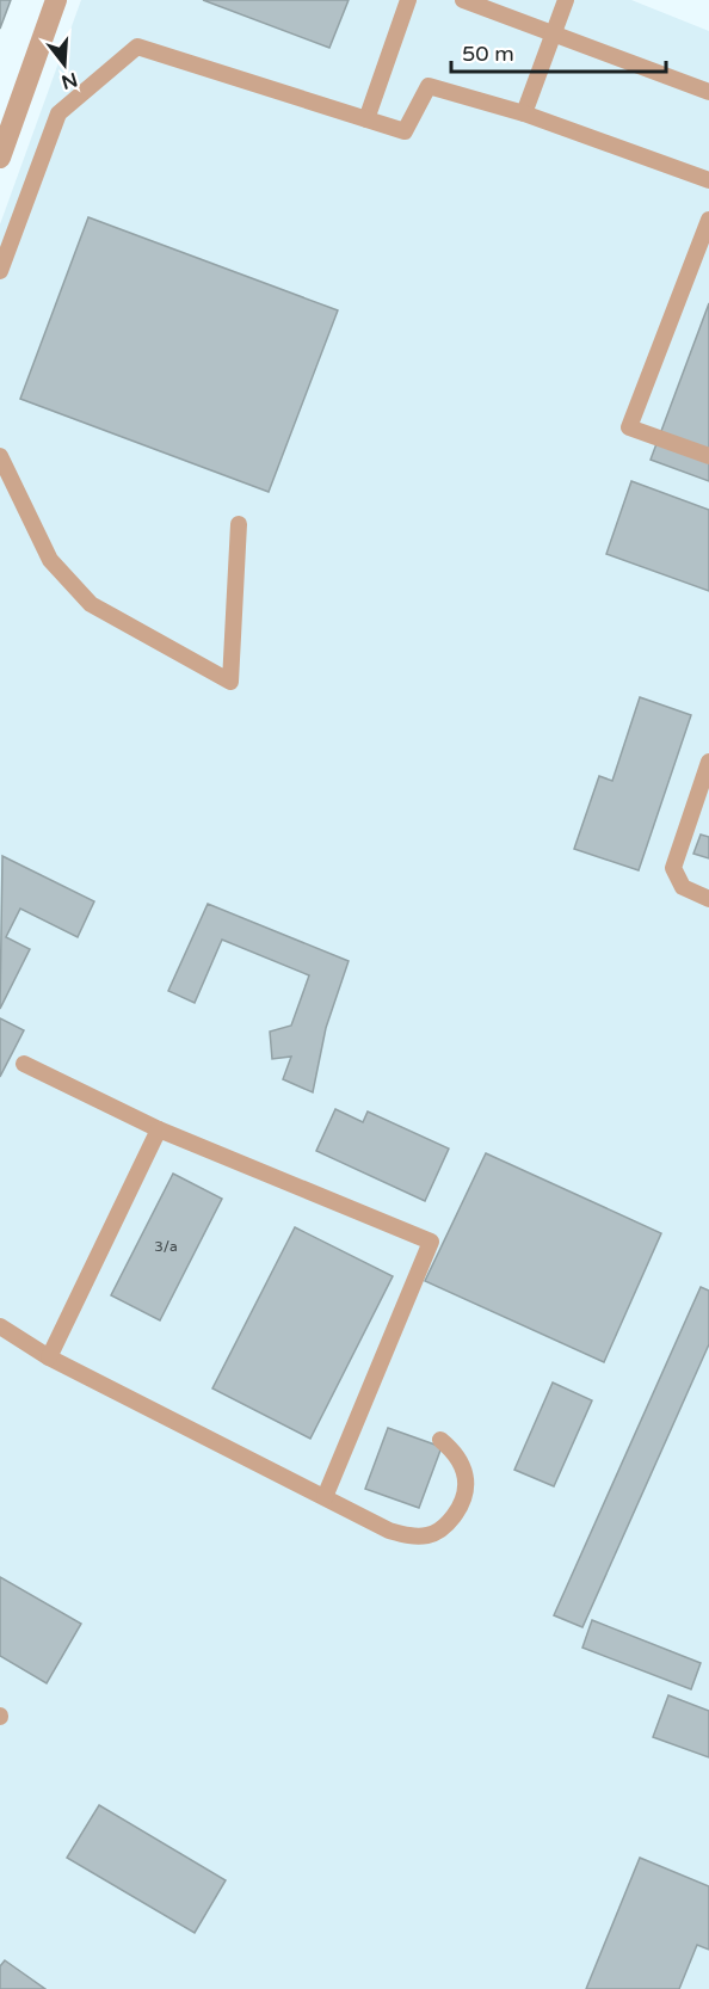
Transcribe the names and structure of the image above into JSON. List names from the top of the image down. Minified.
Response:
{"house_numbers":["3/a"],"scale_bar":"50 m","north":"bottom"}
